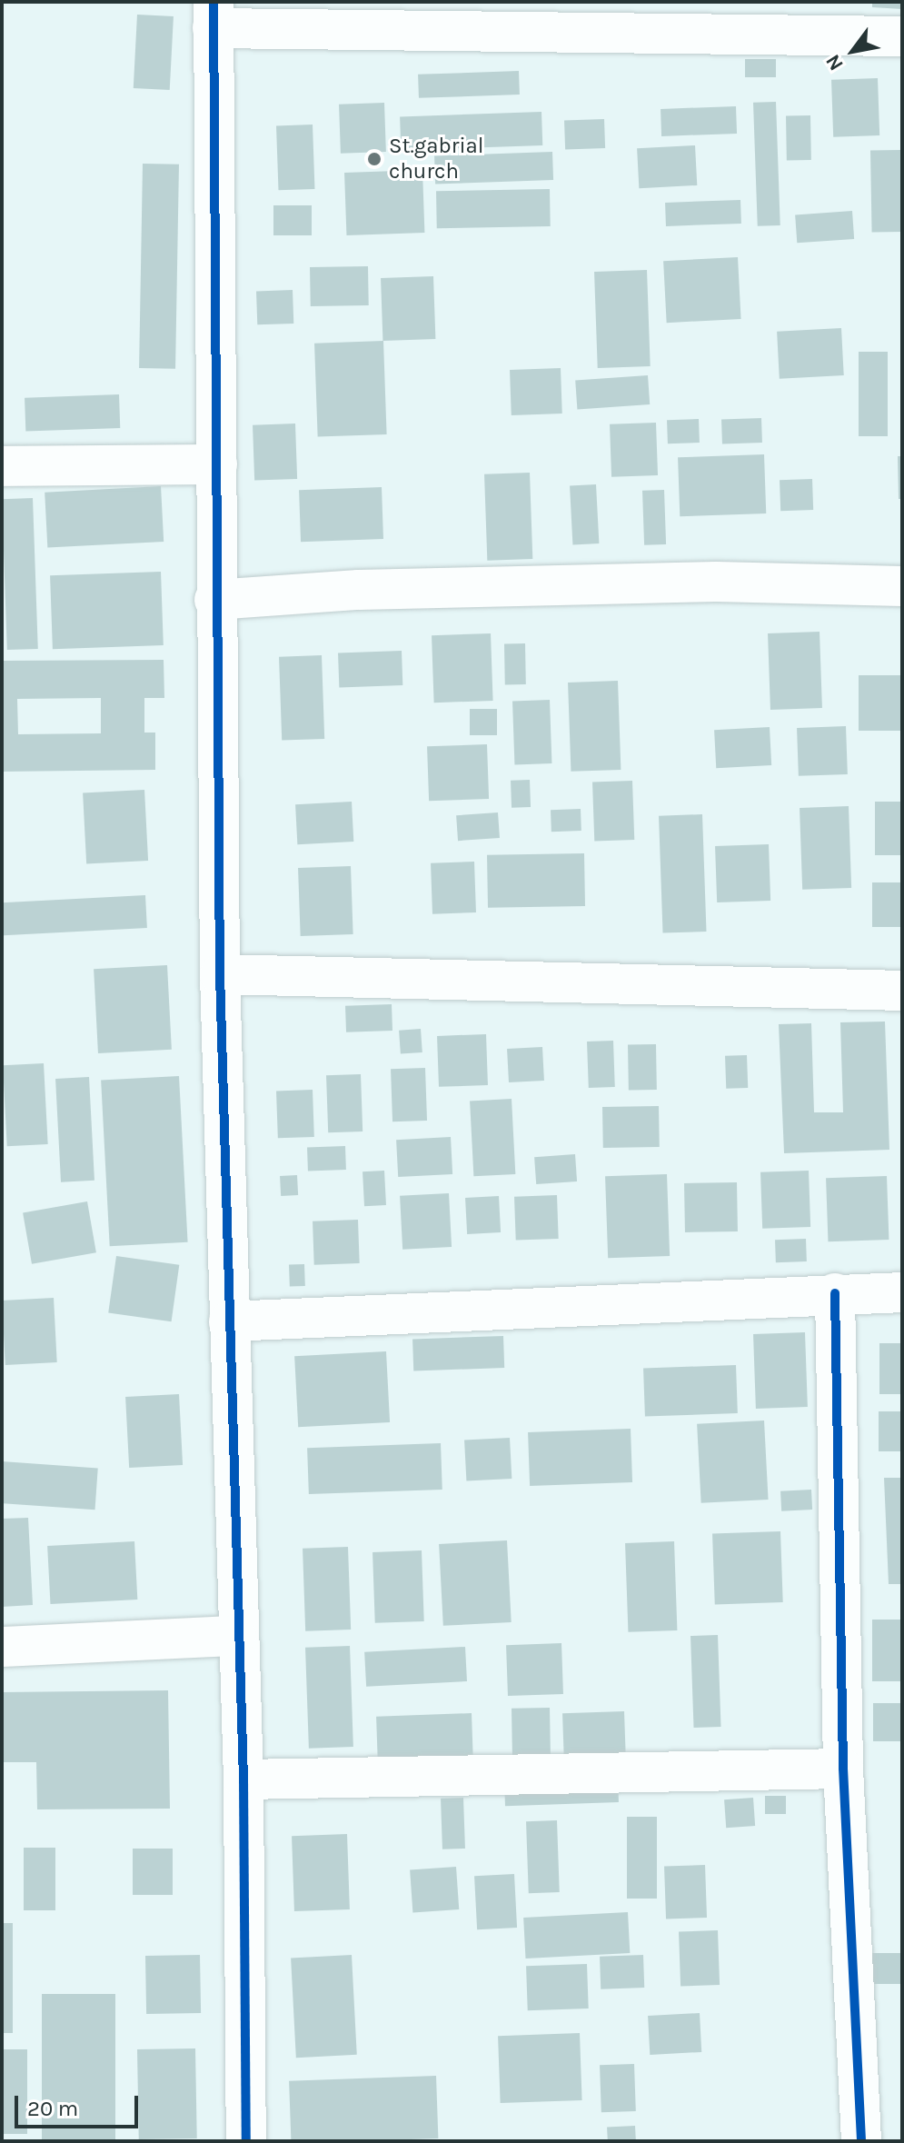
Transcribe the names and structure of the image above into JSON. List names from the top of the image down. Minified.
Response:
{"places":["St.gabrial church"],"scale_bar":"20 m","north":"bottom left"}
